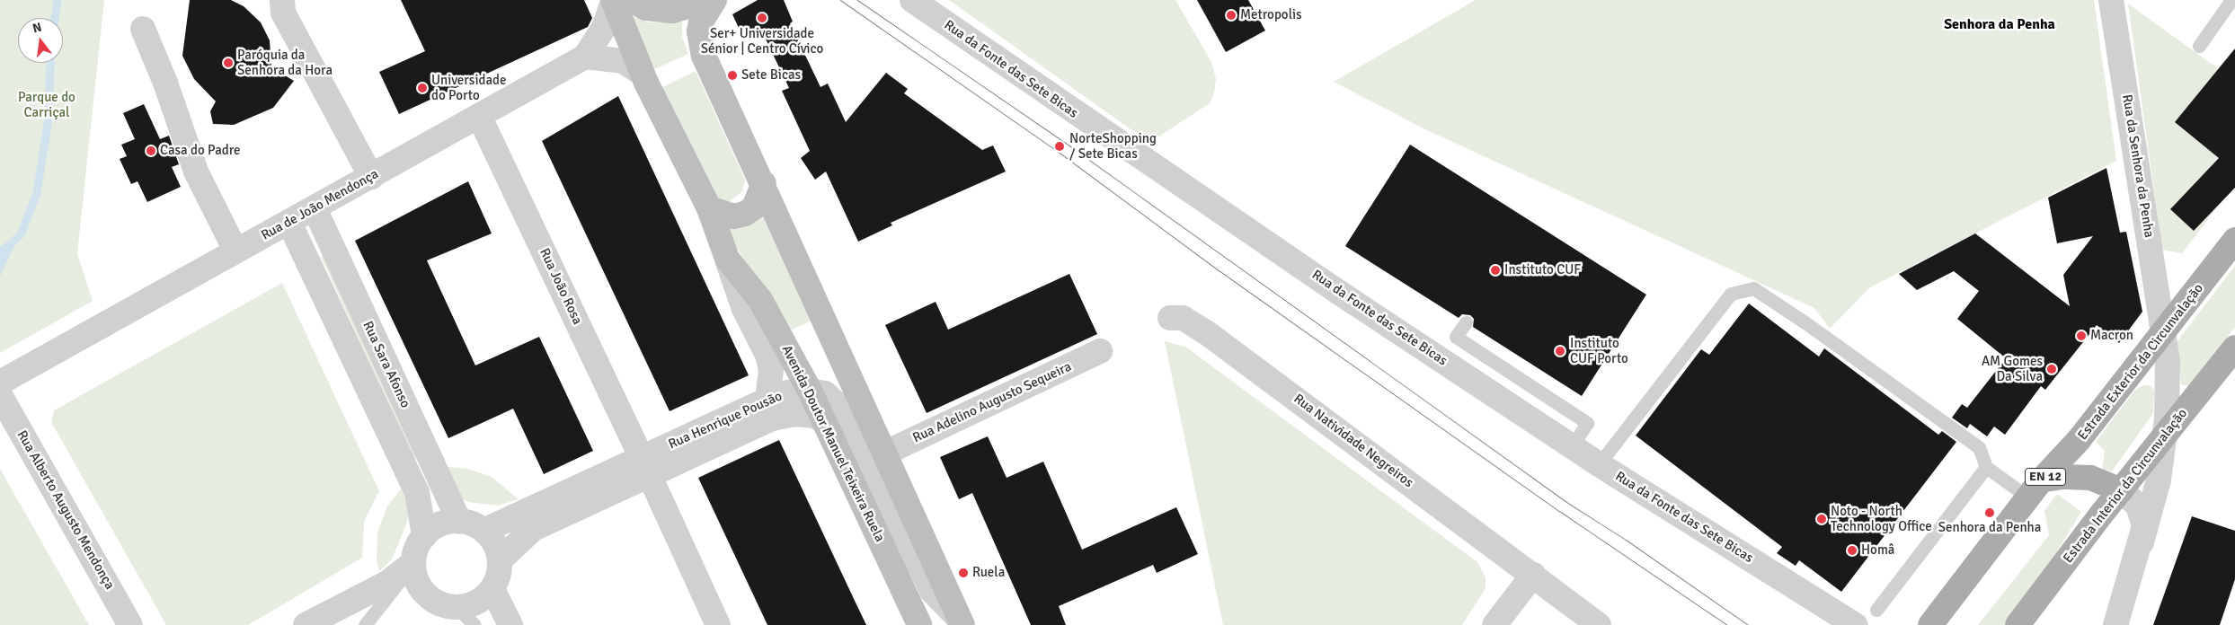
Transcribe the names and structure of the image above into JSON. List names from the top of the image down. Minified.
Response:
{"streets":{"main road":["Estrada Exterior da Circunvalação","Avenida Doutor Manuel Teixeira Ruela","EN 12","Estrada Interior da Circunvalação"],"street":["Rua da Fonte das Sete Bicas","Rua da Senhora da Penha","Rua de João Mendonça","Rua João Rosa","Rua Sara Afonso","Rua Adelino Augusto Sequeira","Rua Henrique Pousão","Rua Natividade Negreiros","Rua Alberto Augusto Mendonça"]},"crossings":[["Rua da Senhora da Penha","Estrada Exterior da Circunvalação"],["Rua da Senhora da Penha","Estrada Interior da Circunvalação"],["Rua de João Mendonça","Rua João Rosa"],["Rua de João Mendonça","Rua Sara Afonso"],["Rua de João Mendonça","Avenida Doutor Manuel Teixeira Ruela"],["Rua João Rosa","Rua Henrique Pousão"],["Rua Sara Afonso","Rua Henrique Pousão"],["Rua Henrique Pousão","Avenida Doutor Manuel Teixeira Ruela"]],"districts":["Senhora da Penha"],"parks":["Parque do Carriçal"],"places":["Metropolis","Ser+ Universidade Sénior | Centro Cívico","Paróquia da Senhora da Hora","Sete Bicas","Universidade do Porto","NorteShopping / Sete Bicas","Casa do Padre","Instituto CUF","Macron","Instituto CUF Porto","AM Gomes Da Silva","Senhora da Penha","Noto - North Technology Office","Homâ","Ruela"],"north":"top"}
